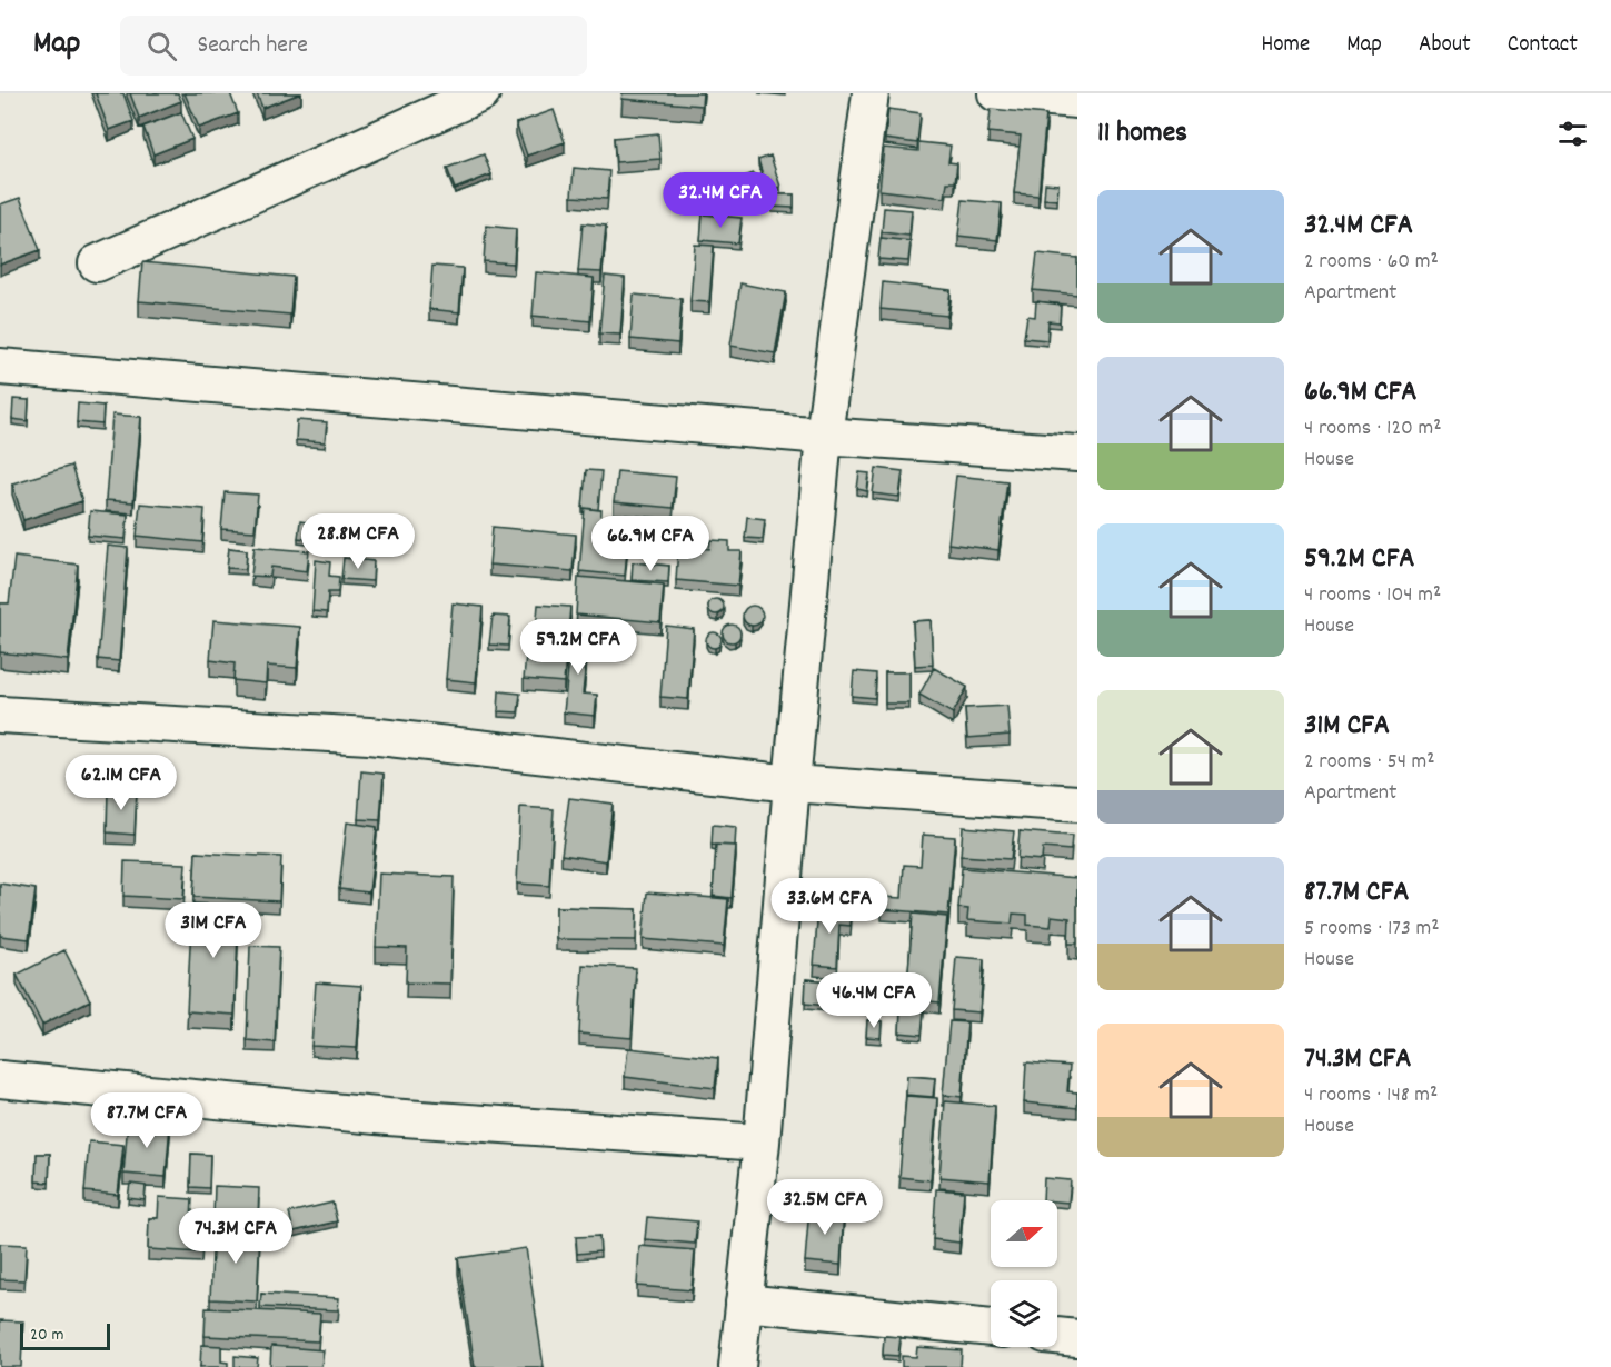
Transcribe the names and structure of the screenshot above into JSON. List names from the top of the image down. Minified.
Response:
{"scale_bar":"20 m","north":"right","page":{"header":"Map","search":"Search here","nav":["Home","Map","About","Contact"],"heading":"11 homes","price":["32.4M CFA","28.8M CFA","66.9M CFA","59.2M CFA","62.1M CFA","33.6M CFA","31M CFA","46.4M CFA","87.7M CFA","32.5M CFA","74.3M CFA"],"list":[{"name":"32.4M CFA","note":"2 rooms · 60 m² · Apartment"},{"name":"66.9M CFA","note":"4 rooms · 120 m² · House"},{"name":"59.2M CFA","note":"4 rooms · 104 m² · House"},{"name":"31M CFA","note":"2 rooms · 54 m² · Apartment"},{"name":"87.7M CFA","note":"5 rooms · 173 m² · House"},{"name":"74.3M CFA","note":"4 rooms · 148 m² · House"}],"scale":"20 m"}}
